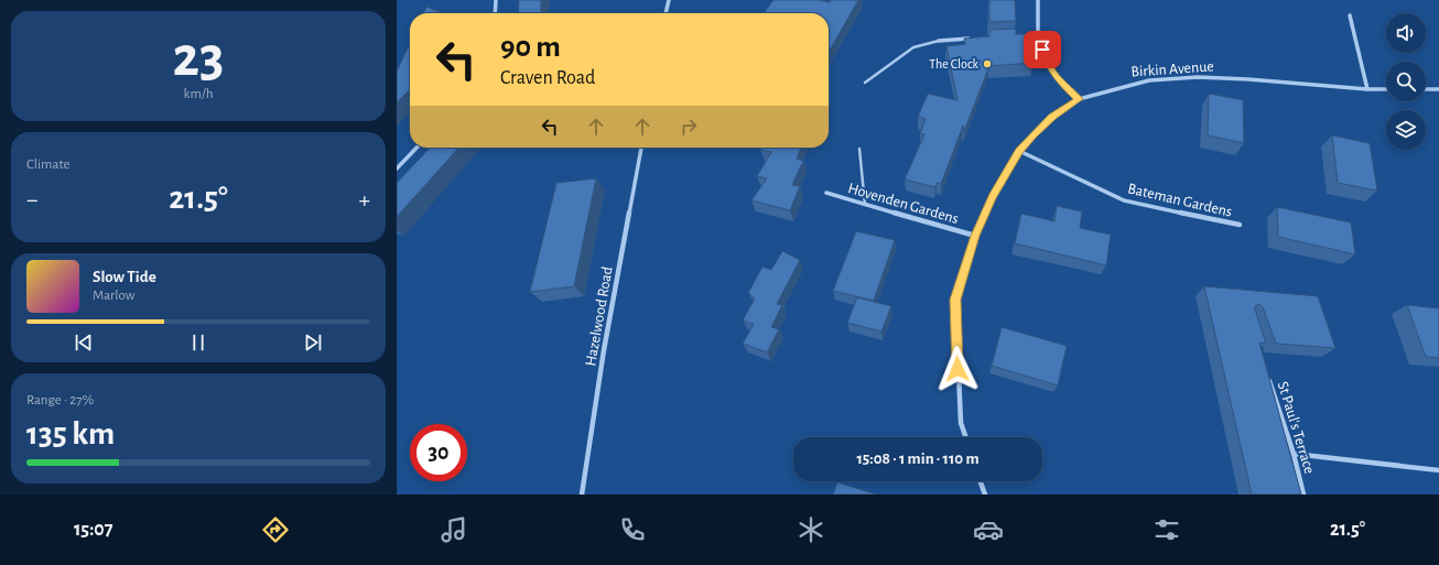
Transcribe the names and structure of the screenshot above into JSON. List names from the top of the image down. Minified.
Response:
{"streets":{"street":["Birkin Avenue","Bateman Gardens","Hovenden Gardens","Hazelwood Road","St Paul's Terrace"]},"crossings":[["Birkin Avenue","Bateman Gardens"],["Birkin Avenue","Hovenden Gardens"]],"places":["The Clock"],"page":{"tile":[["23","km/h"],"Climate",["Range · 27%","135 km"]],"turn":["90 m","Craven Road"],"heat":["−","21.5°","+"],"song":["Slow Tide","Marlow"],"limit":"30","trip":"15:08 · 1 min · 110 m","tabs":["15:07","21.5°"]}}
